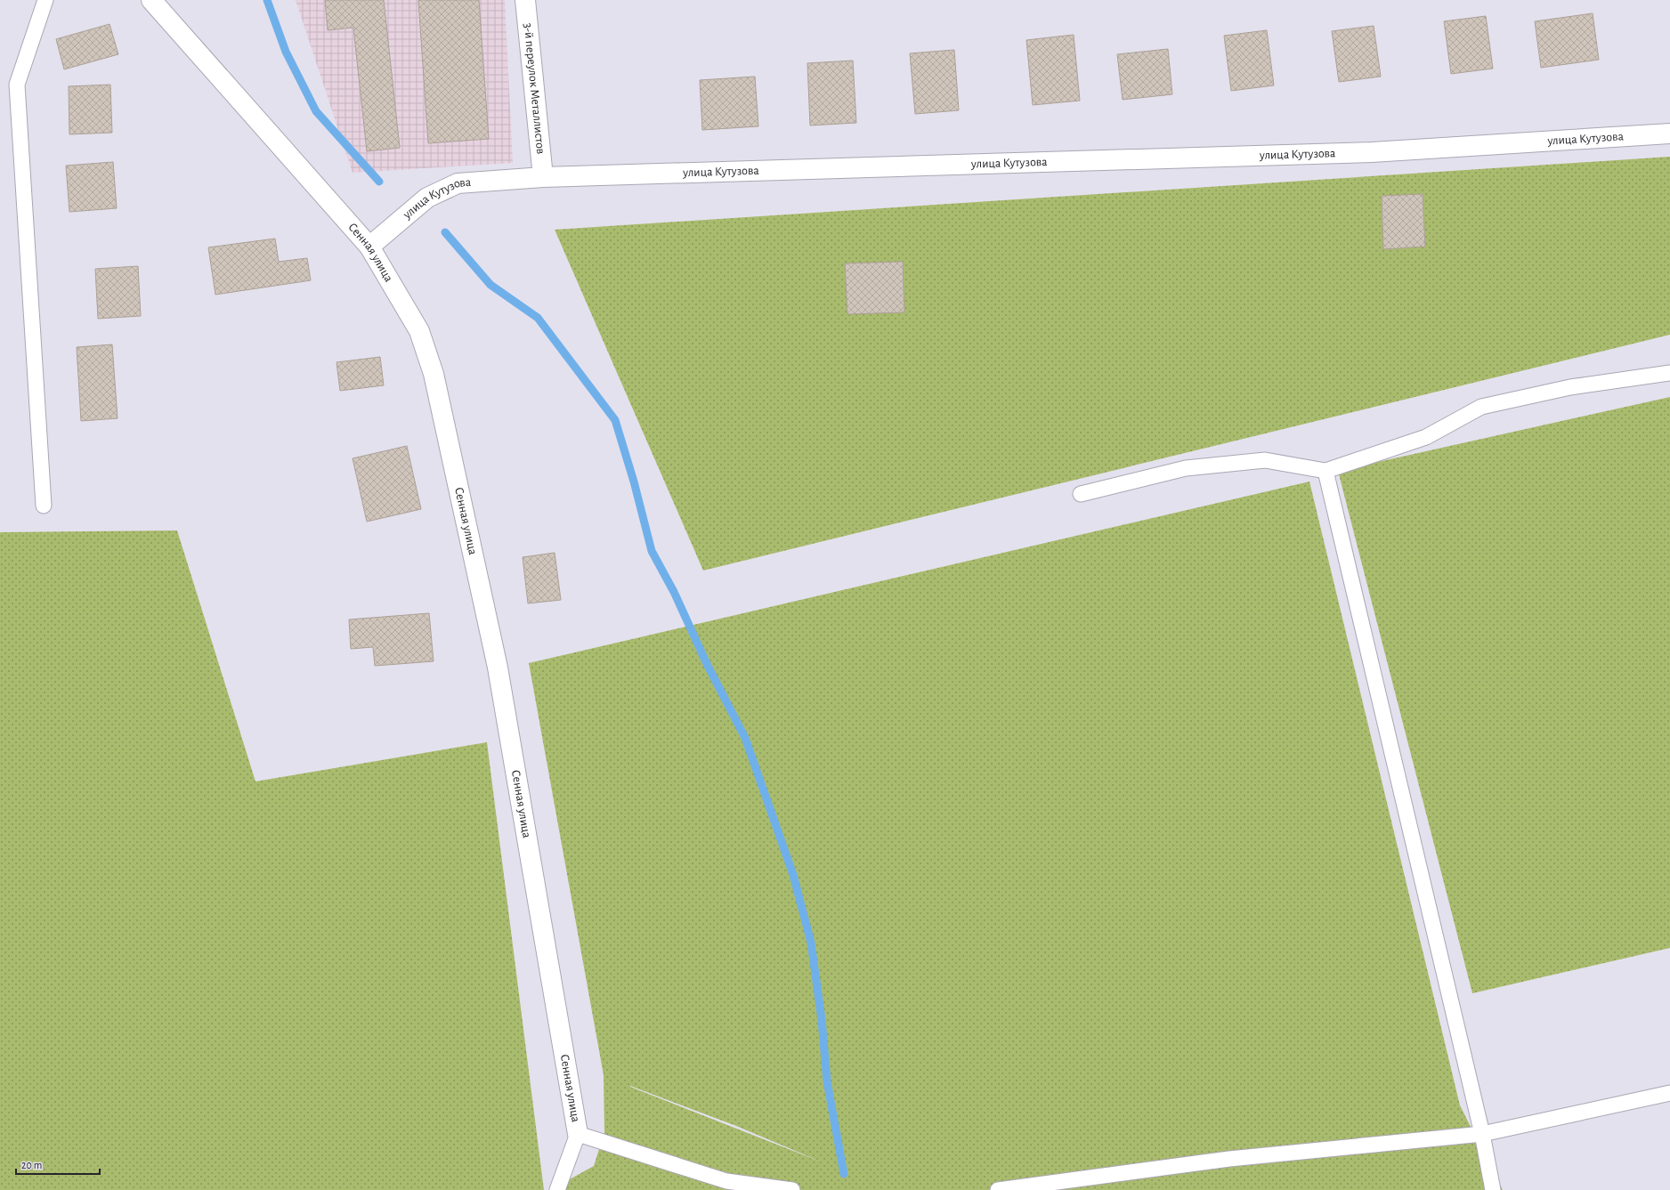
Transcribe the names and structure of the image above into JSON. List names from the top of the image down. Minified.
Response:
{"streets":{"street":["3-й переулок Металлистов","улица Кутузова","Сенная улица"]},"crossings":[["3-й переулок Металлистов","улица Кутузова"],["улица Кутузова","Сенная улица"]],"scale_bar":"20 m"}
